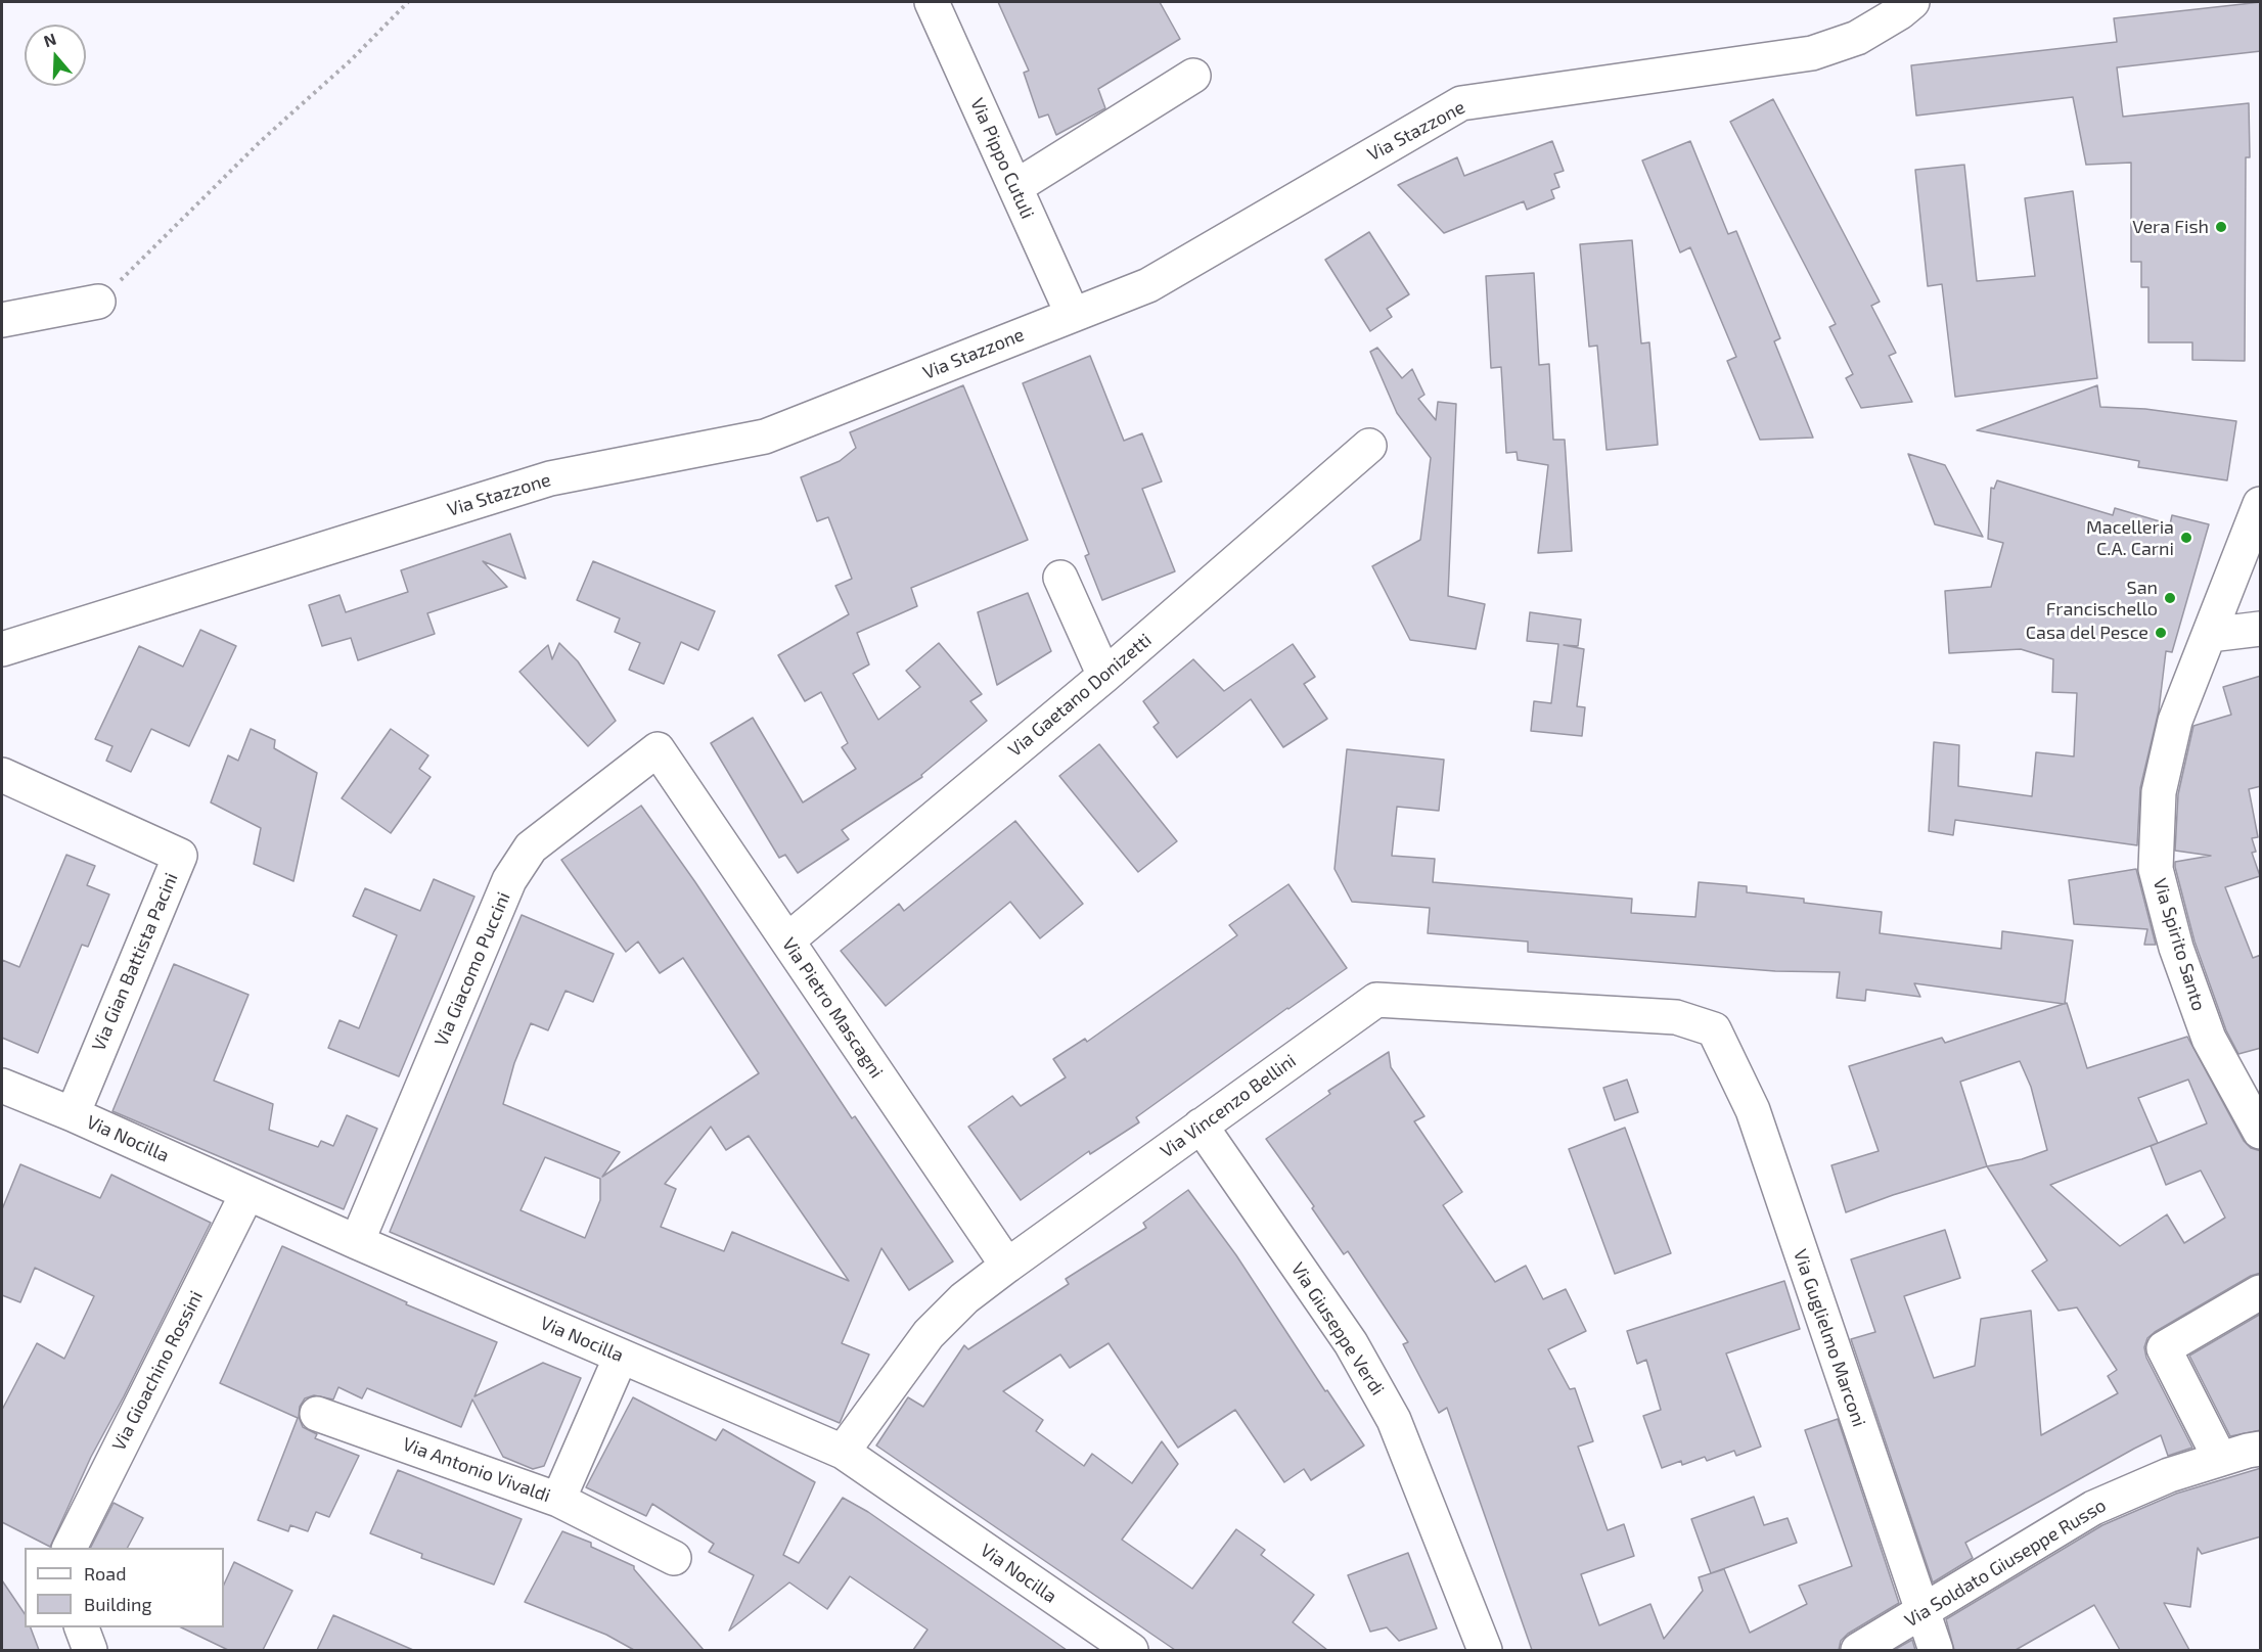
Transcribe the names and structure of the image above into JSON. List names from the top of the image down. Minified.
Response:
{"streets":{"street":["Via Stazzone","Via Pippo Cutuli","Via Gaetano Donizetti","Via Spirito Santo","Via Gian Battista Pacini","Via Giacomo Puccini","Via Pietro Mascagni","Via Vincenzo Bellini","Via Nocilla","Via Giuseppe Verdi","Via Guglielmo Marconi","Via Gioachino Rossini","Via Antonio Vivaldi","Via Soldato Giuseppe Russo"]},"crossings":[["Via Stazzone","Via Pippo Cutuli"],["Via Gaetano Donizetti","Via Pietro Mascagni"],["Via Gian Battista Pacini","Via Nocilla"],["Via Giacomo Puccini","Via Pietro Mascagni"],["Via Giacomo Puccini","Via Nocilla"],["Via Pietro Mascagni","Via Vincenzo Bellini"],["Via Vincenzo Bellini","Via Nocilla"],["Via Vincenzo Bellini","Via Giuseppe Verdi"],["Via Vincenzo Bellini","Via Guglielmo Marconi"],["Via Nocilla","Via Gioachino Rossini"],["Via Nocilla","Via Antonio Vivaldi"],["Via Guglielmo Marconi","Via Soldato Giuseppe Russo"]],"places":["Vera Fish","Macelleria C.A. Carni","San Francischello","Casa del Pesce"],"legend":["Road","Building"],"north":"top"}
